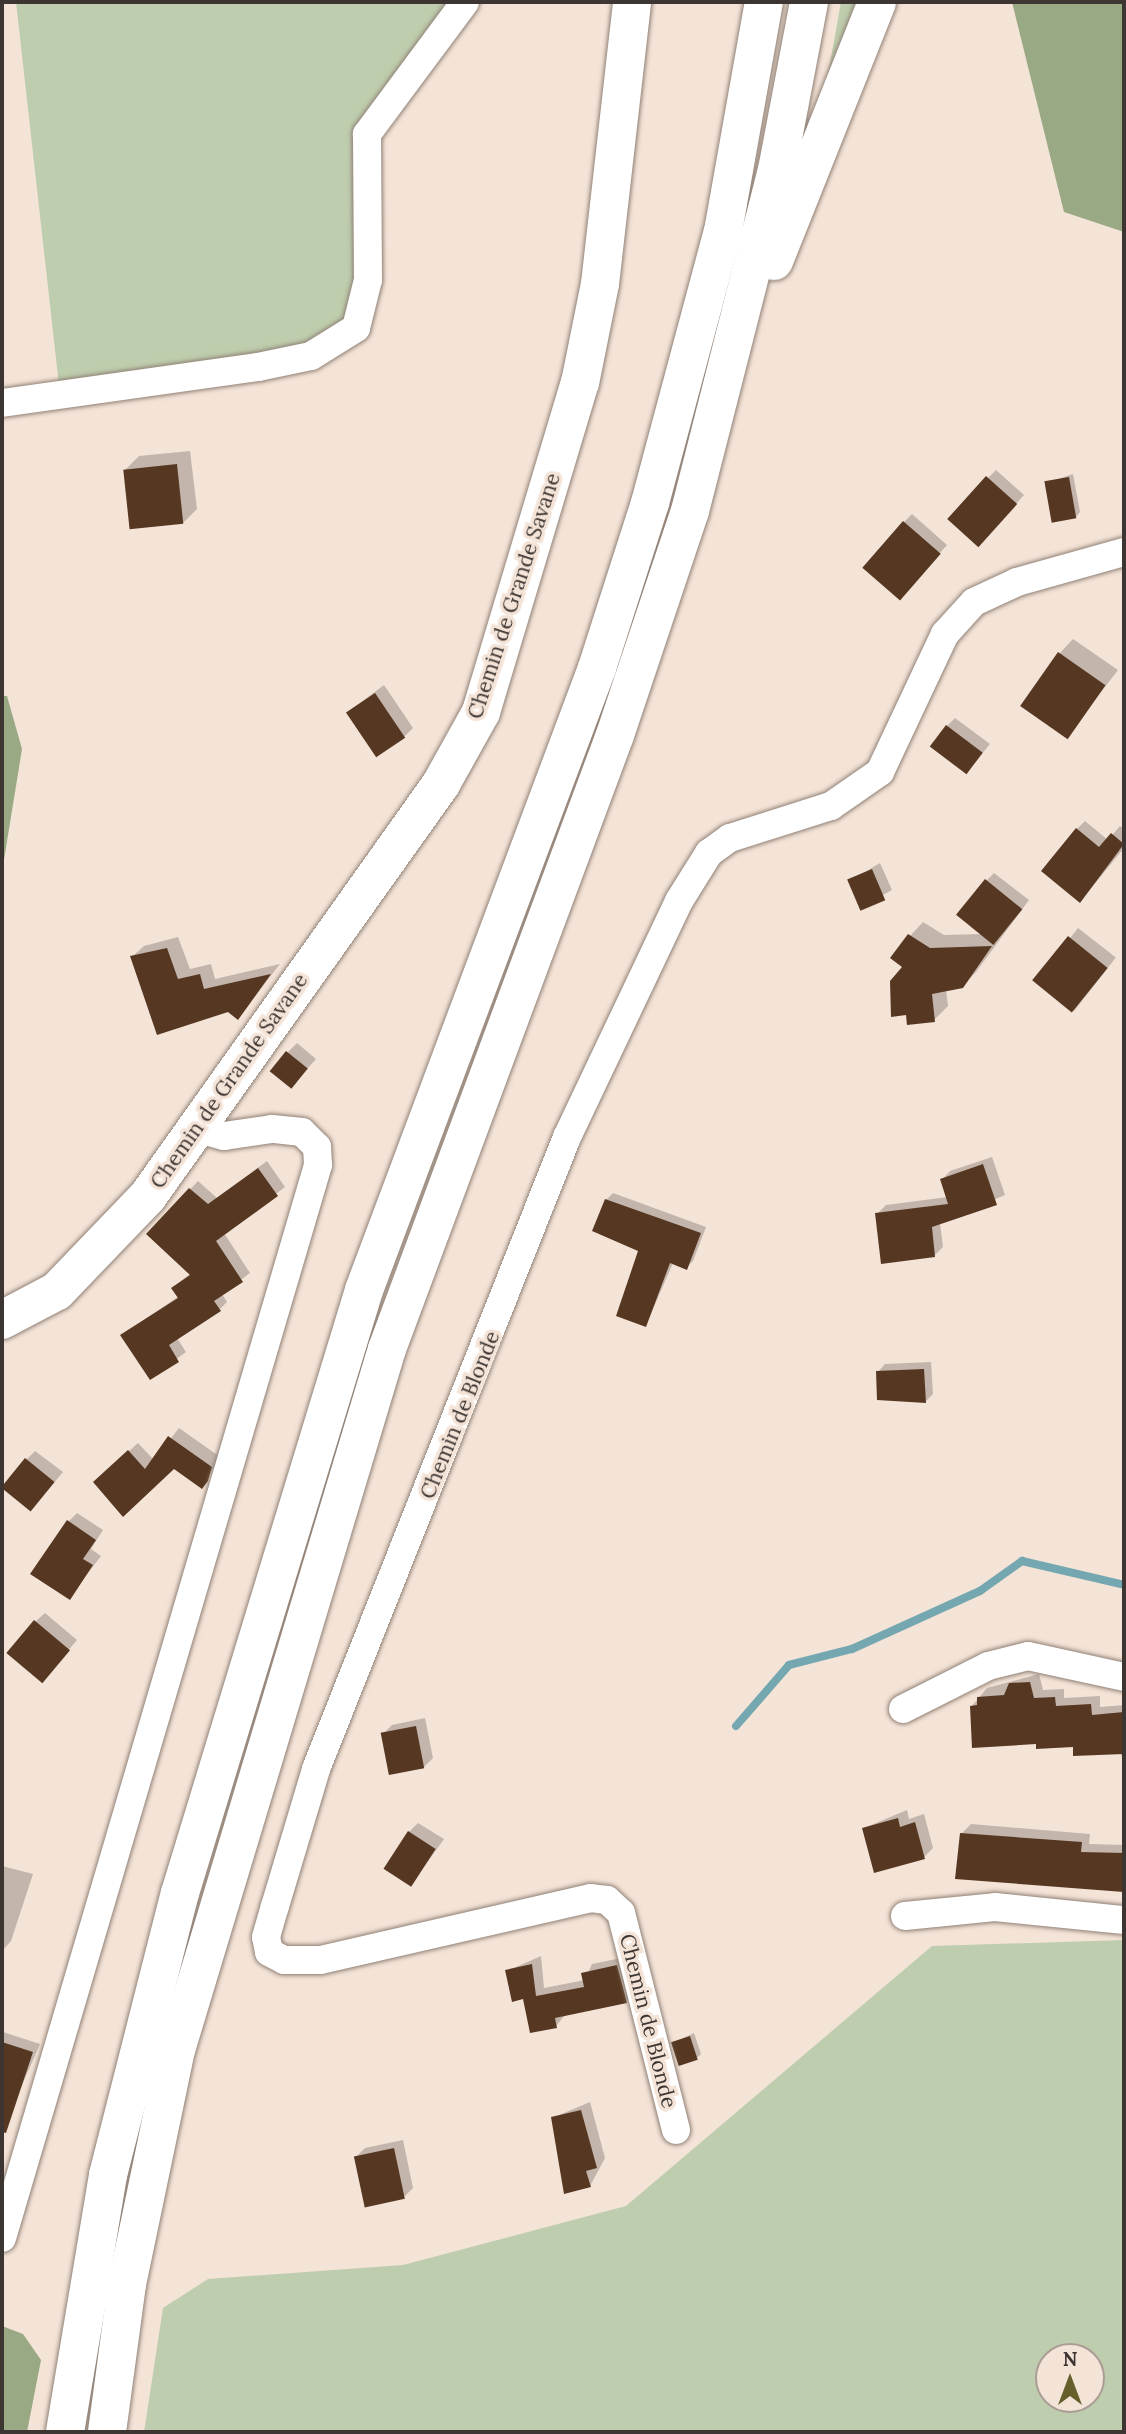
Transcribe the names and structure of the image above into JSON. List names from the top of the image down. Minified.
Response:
{"streets":{"main road":["Chemin de Grande Savane"],"street":["Chemin de Blonde"]},"north":"top"}
